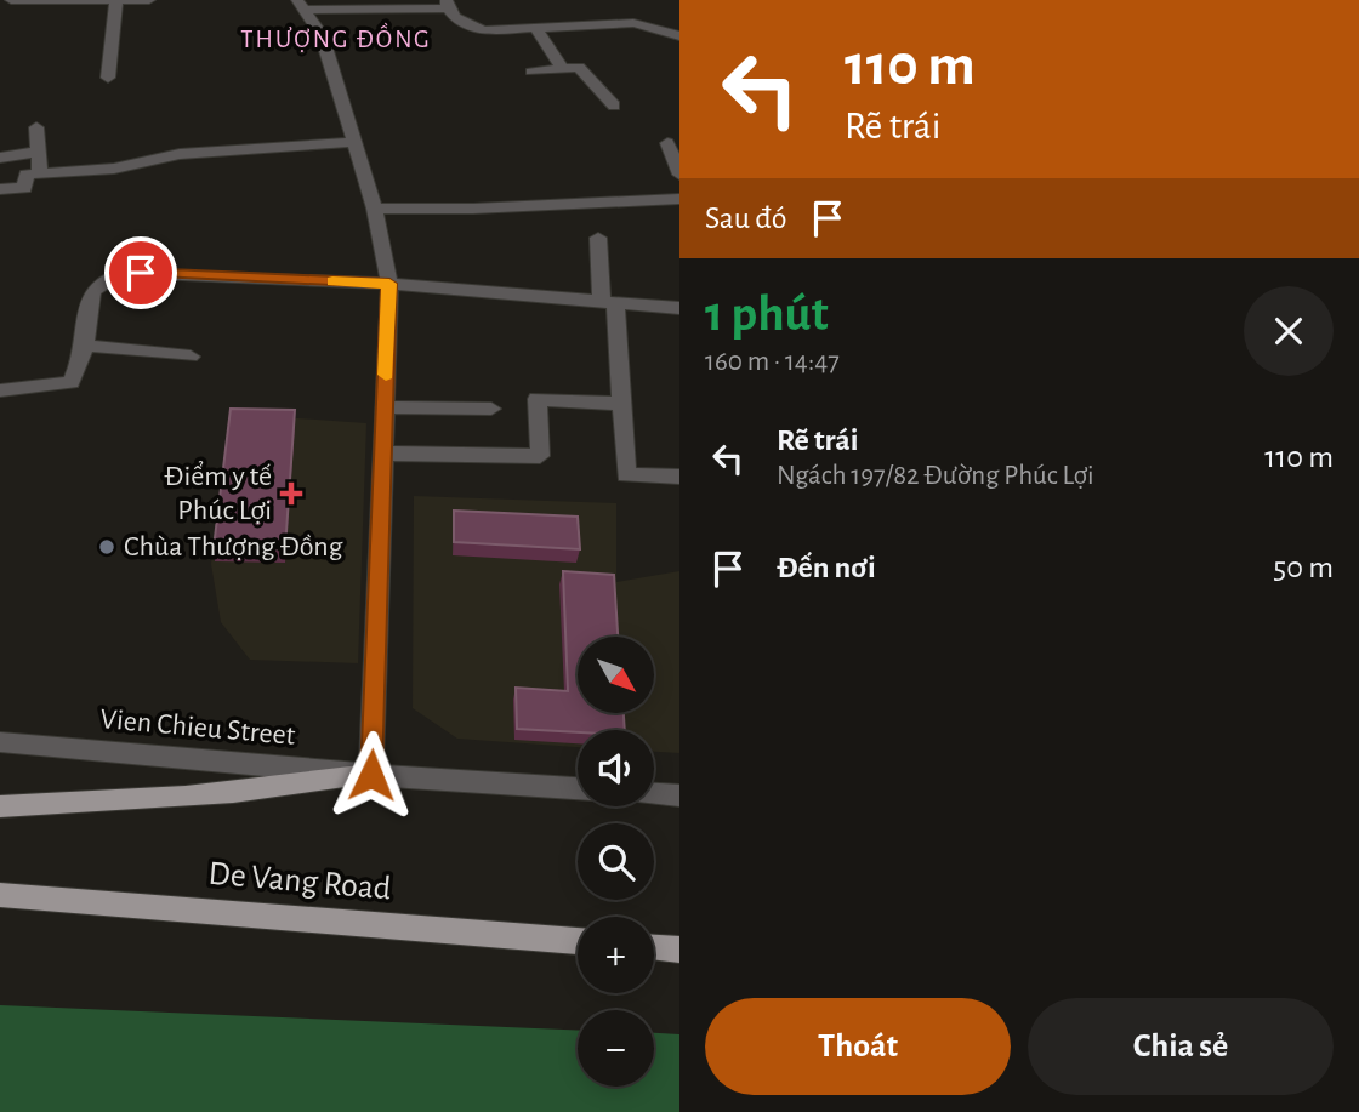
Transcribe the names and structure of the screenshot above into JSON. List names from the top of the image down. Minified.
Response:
{"streets":{"main road":["De Vang Road"],"street":["Vien Chieu Street"]},"districts":["THƯỢNG ĐỒNG"],"places":{"health":["Điểm y tế Phúc Lợi"],"other":["Chùa Thượng Đồng"]},"north":"bottom right","page":{"turn":["110 m","Rẽ trái"],"then":"Sau đó","heading":["1 phút","160 m · 14:47"],"list":[{"name":"Rẽ trái","note":"Ngách 197/82 Đường Phúc Lợi","value":"110 m"},{"name":"Đến nơi","value":"50 m"}],"map_buttons":["+","−"],"buttons":["Thoát","Chia sẻ"]}}
